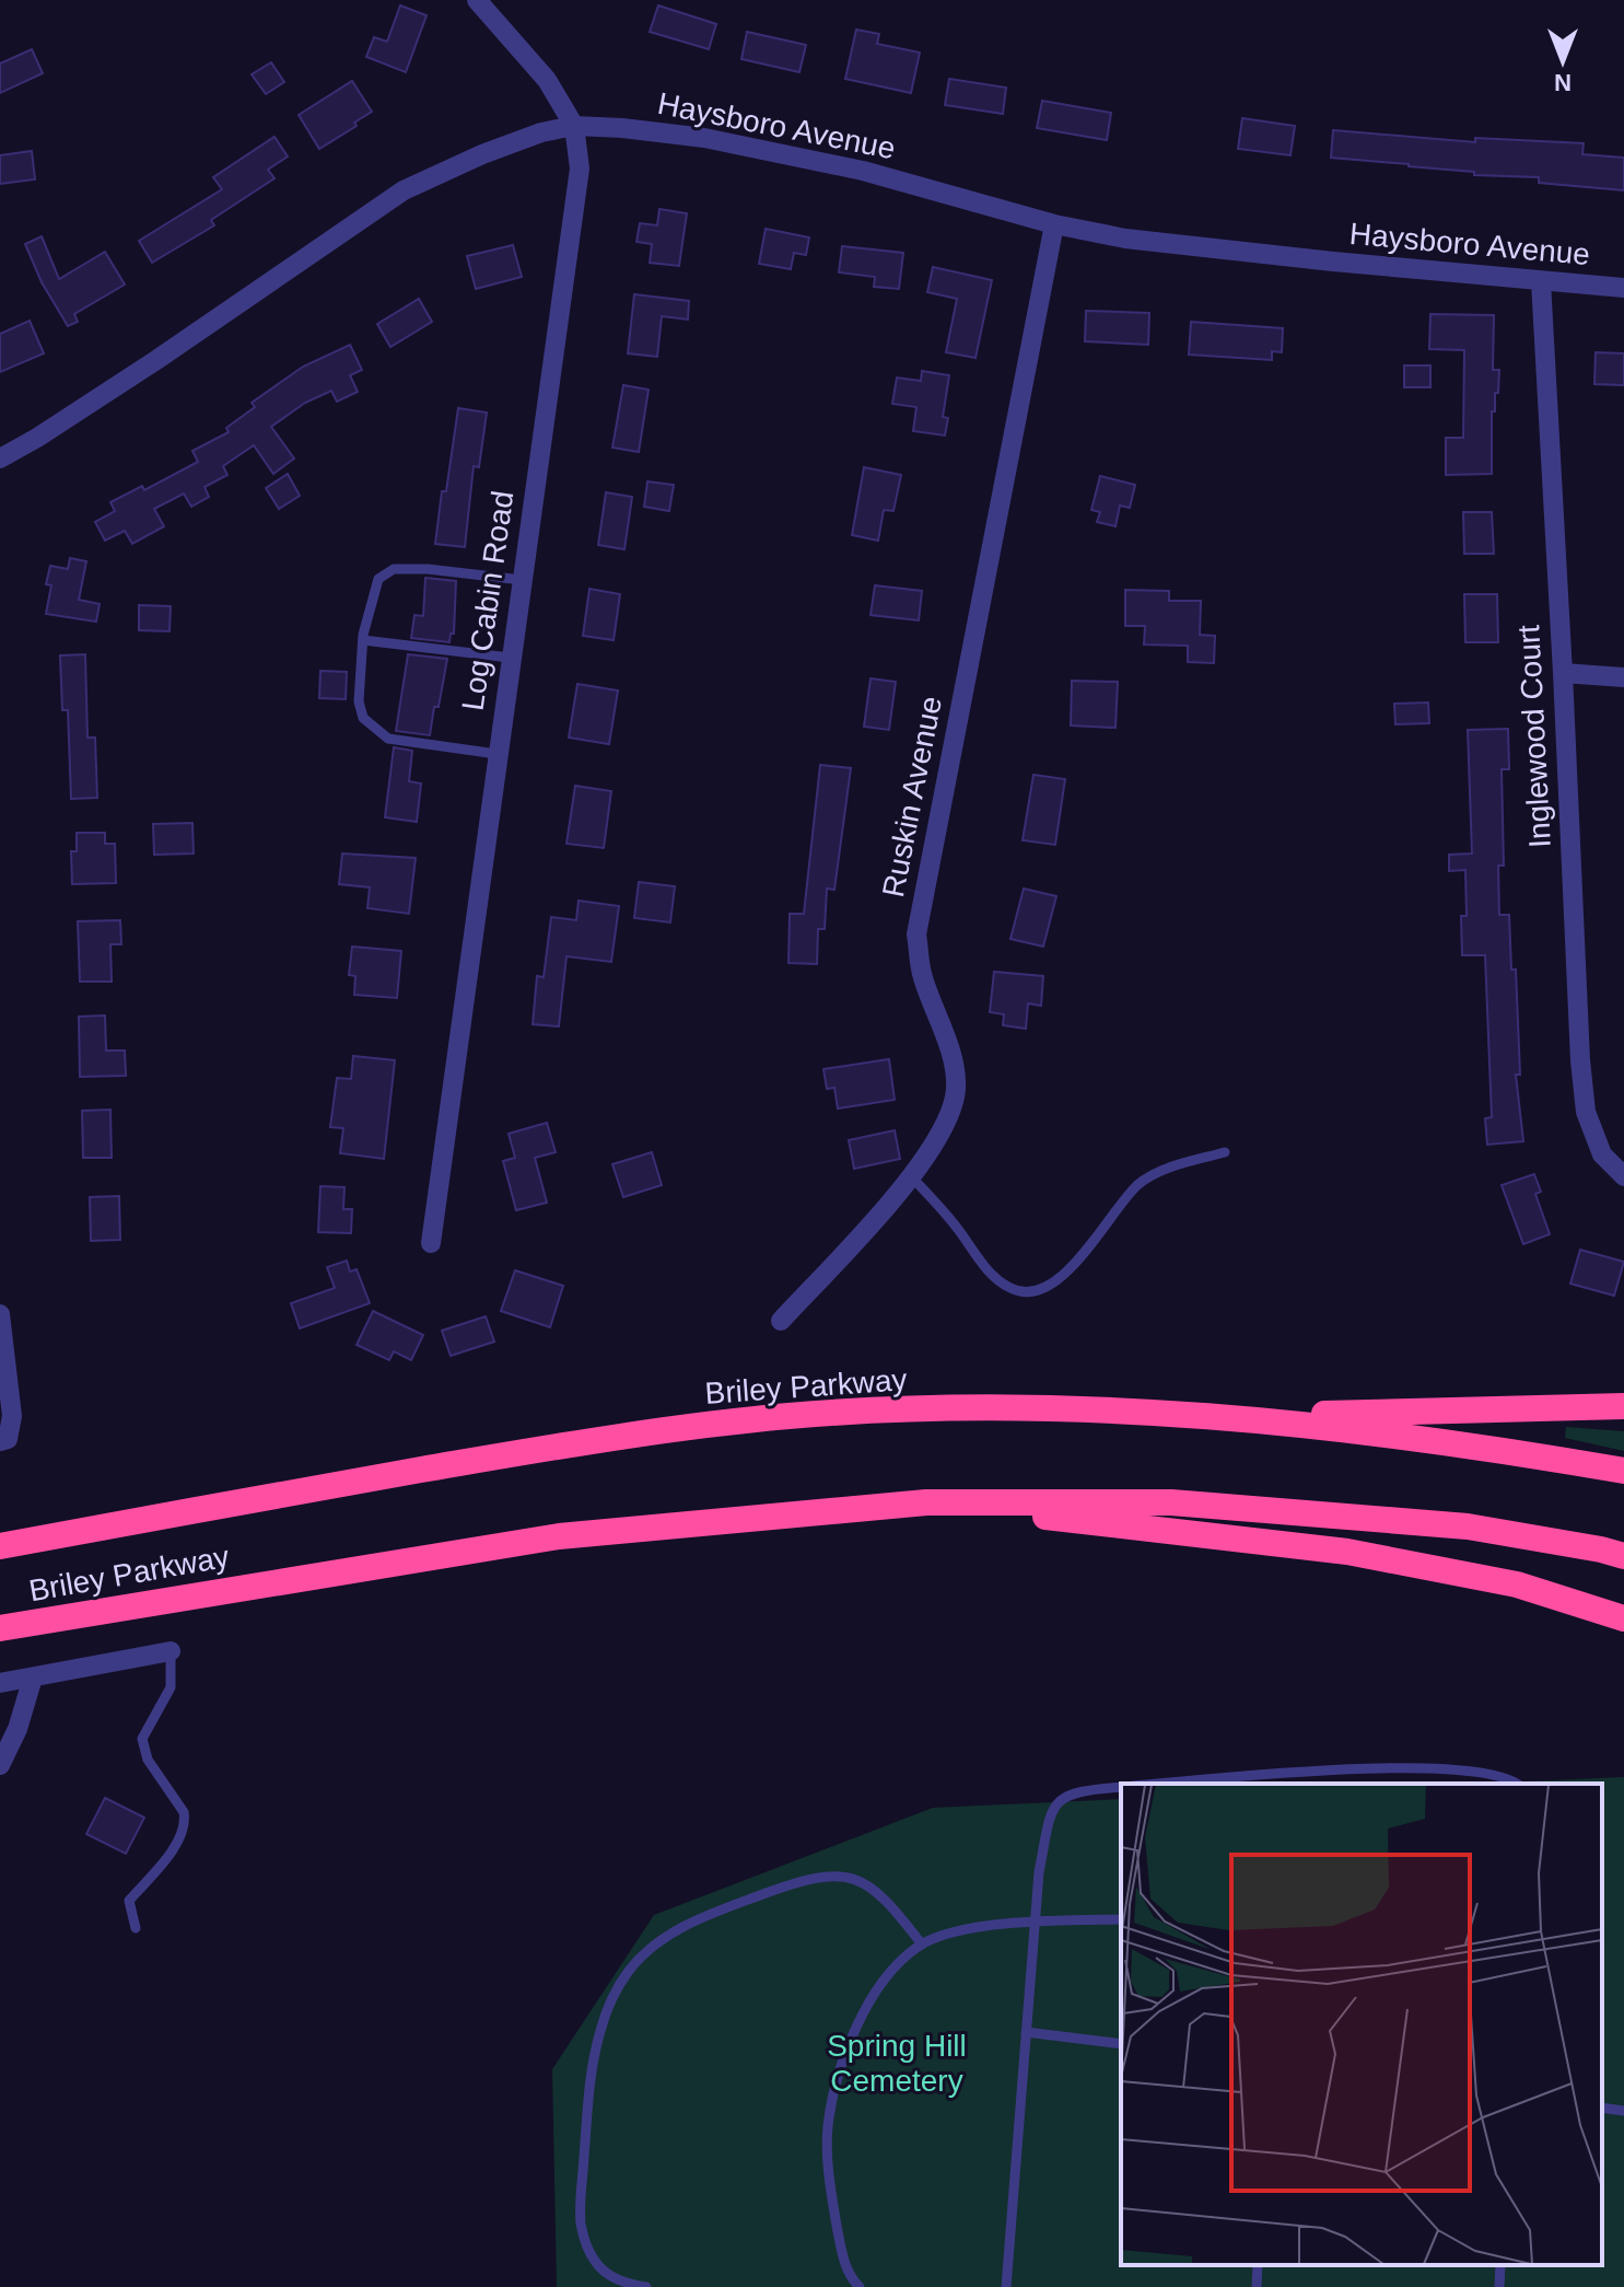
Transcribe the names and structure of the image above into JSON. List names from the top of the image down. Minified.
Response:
{"streets":{"highway":["Briley Parkway"],"street":["Haysboro Avenue","Log Cabin Road","Inglewood Court","Ruskin Avenue"]},"crossings":[["Haysboro Avenue","Log Cabin Road"],["Haysboro Avenue","Inglewood Court"],["Haysboro Avenue","Ruskin Avenue"]],"parks":["Spring Hill Cemetery"],"north":"bottom"}
